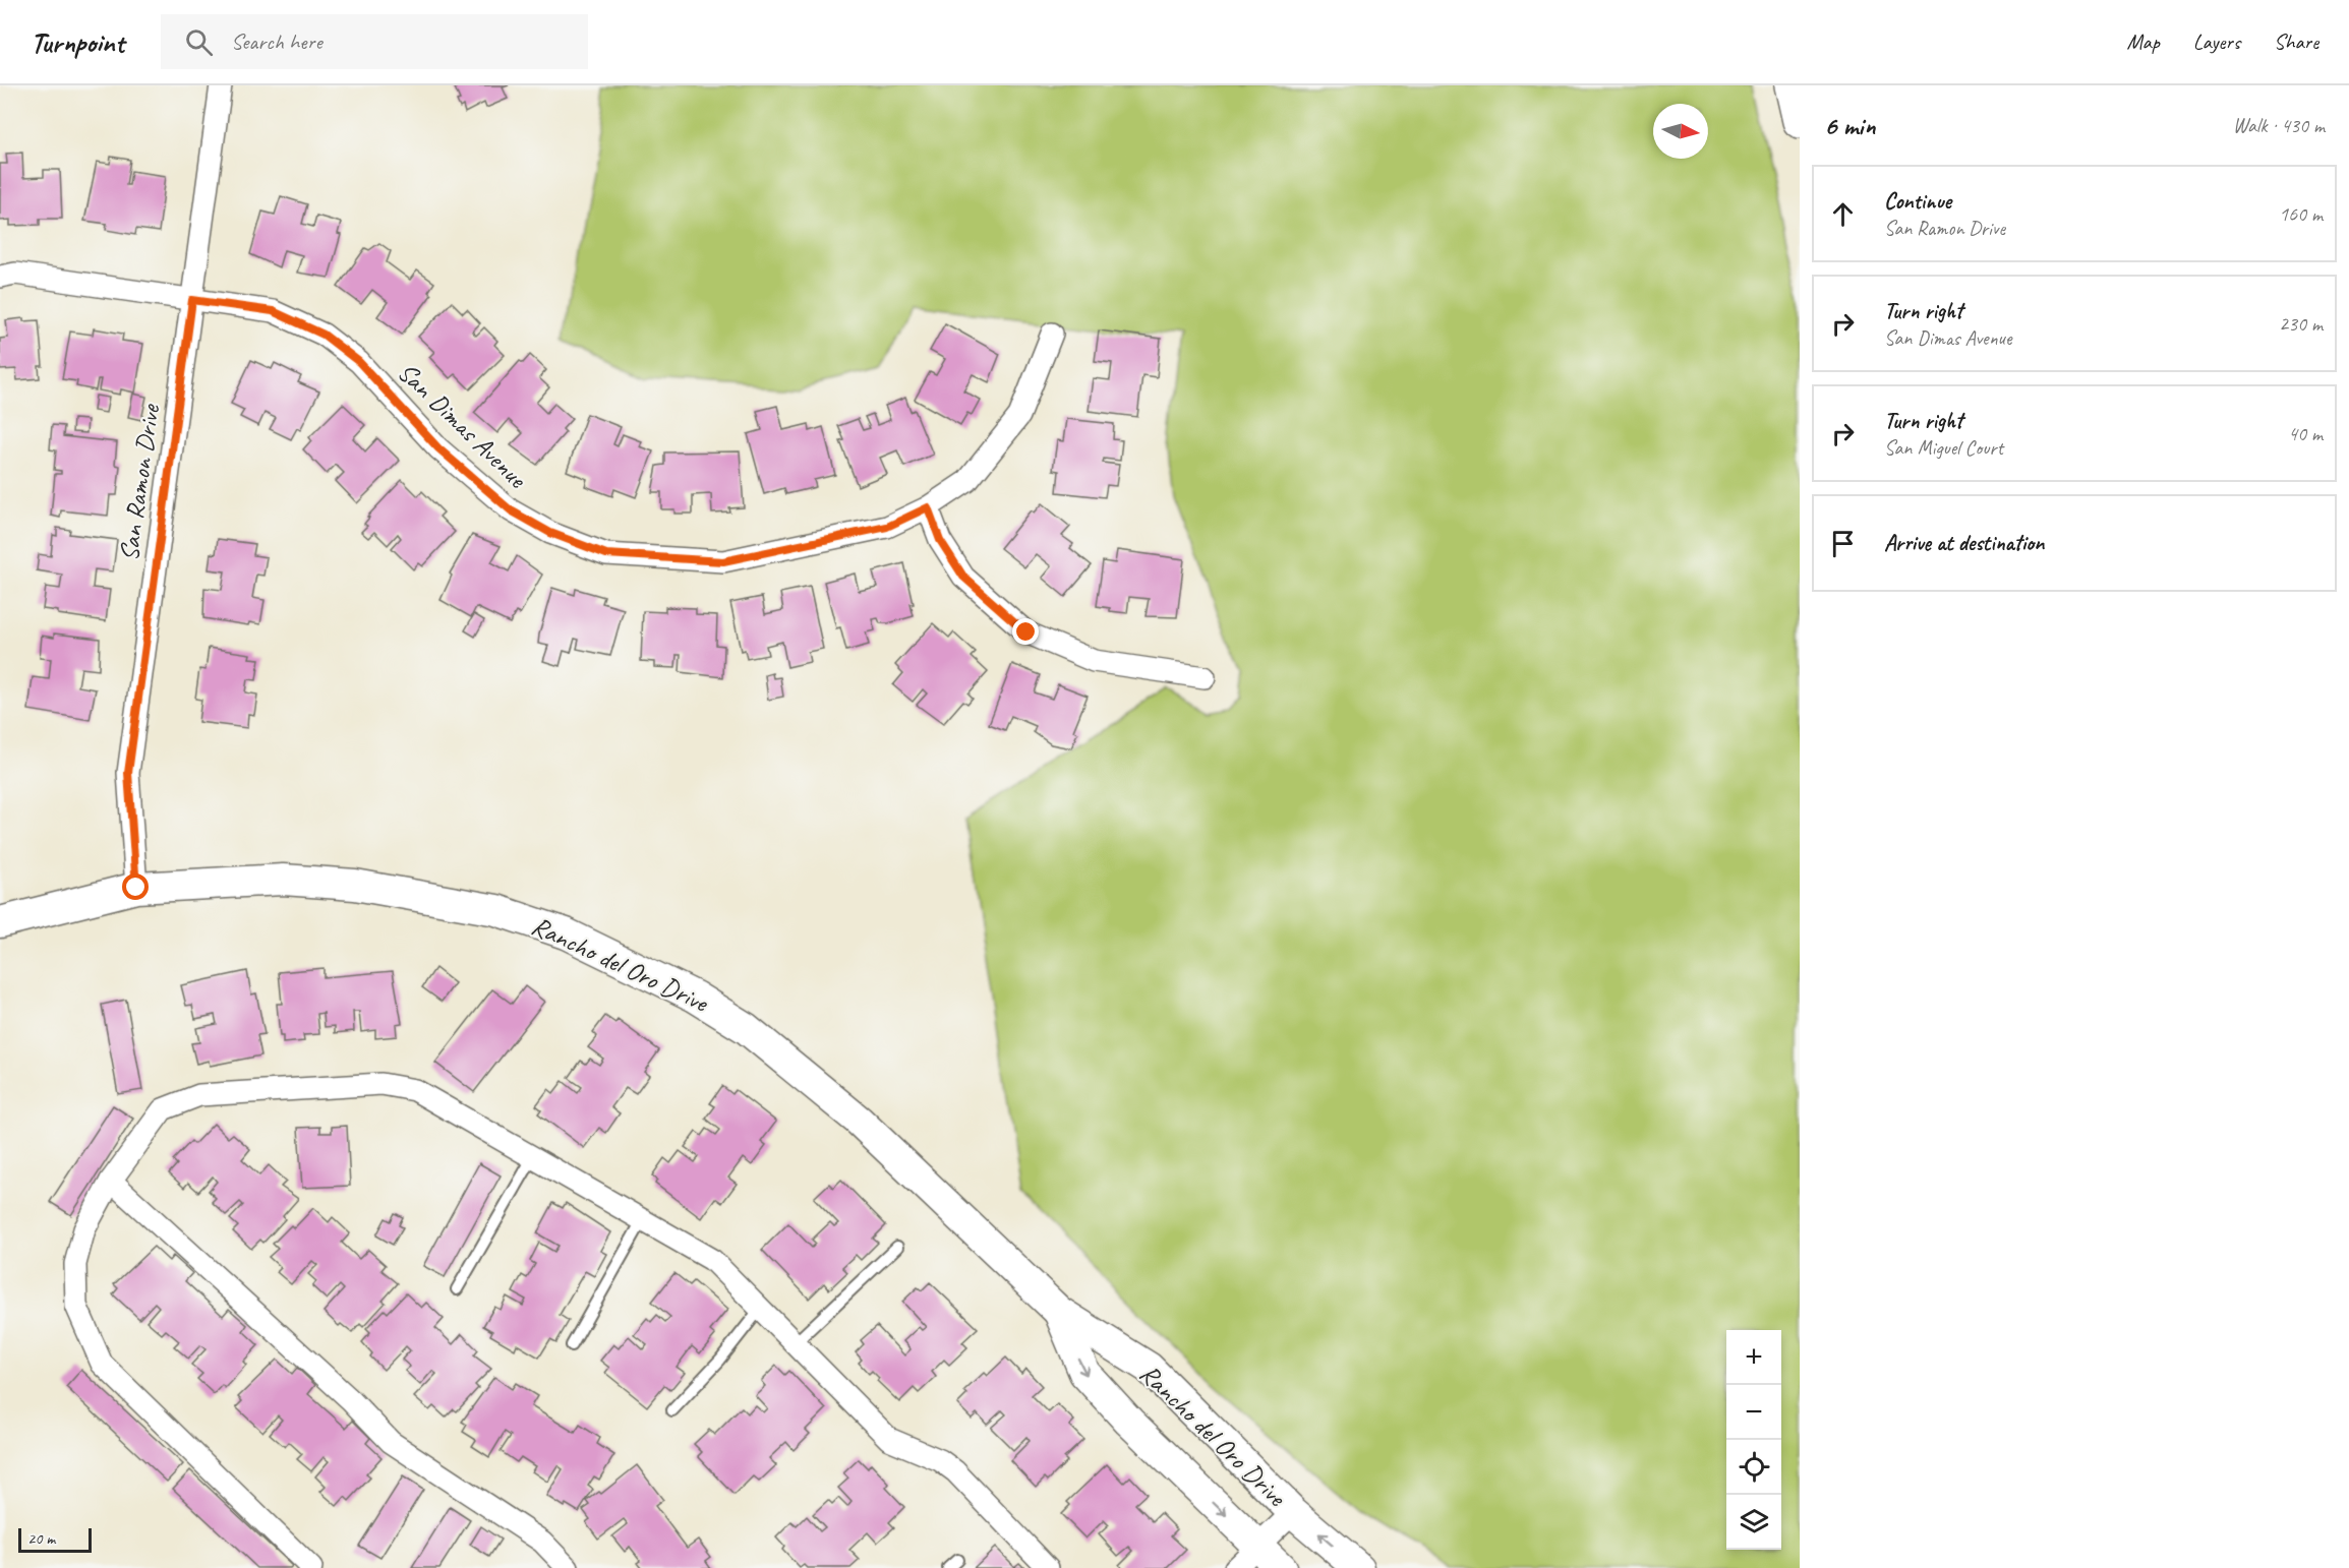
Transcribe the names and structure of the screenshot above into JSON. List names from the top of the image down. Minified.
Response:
{"streets":{"main road":["Rancho del Oro Drive"],"street":["San Dimas Avenue","San Ramon Drive"]},"crossings":[["San Dimas Avenue","San Ramon Drive"],["San Ramon Drive","Rancho del Oro Drive"]],"scale_bar":"20 m","north":"right","page":{"header":"Turnpoint","search":"Search here","nav":["Map","Layers","Share"],"heading":["6 min","Walk · 430 m"],"list":[["Continue","San Ramon Drive","160 m"],["Turn right","San Dimas Avenue","230 m"],["Turn right","San Miguel Court","40 m"],"Arrive at destination"],"map_buttons":["+","−"],"scale":"20 m"}}
